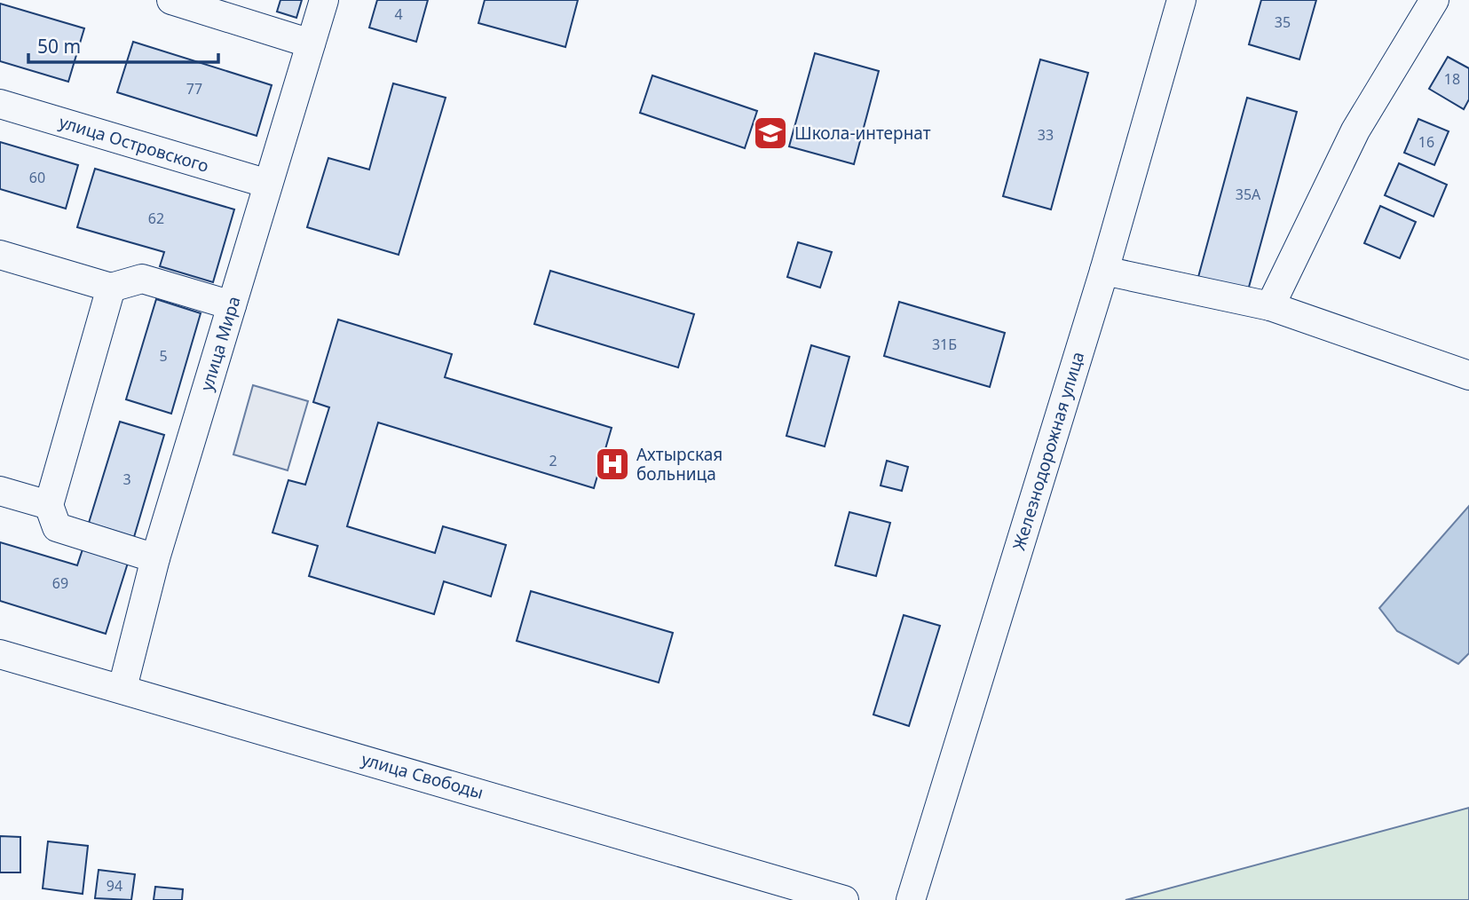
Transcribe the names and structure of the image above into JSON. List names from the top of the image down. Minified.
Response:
{"streets":{"street":["улица Островского","улица Мира","Железнодорожная улица","улица Свободы"]},"crossings":[["улица Островского","улица Мира"],["улица Мира","улица Свободы"]],"places":{"school or university":["Школа-интернат"],"hospital":["Ахтырская больница"]},"house_numbers":["4","35","18","77","33","16","60","35А","62","31Б","5","2","3","69","94"],"scale_bar":"50 m"}
